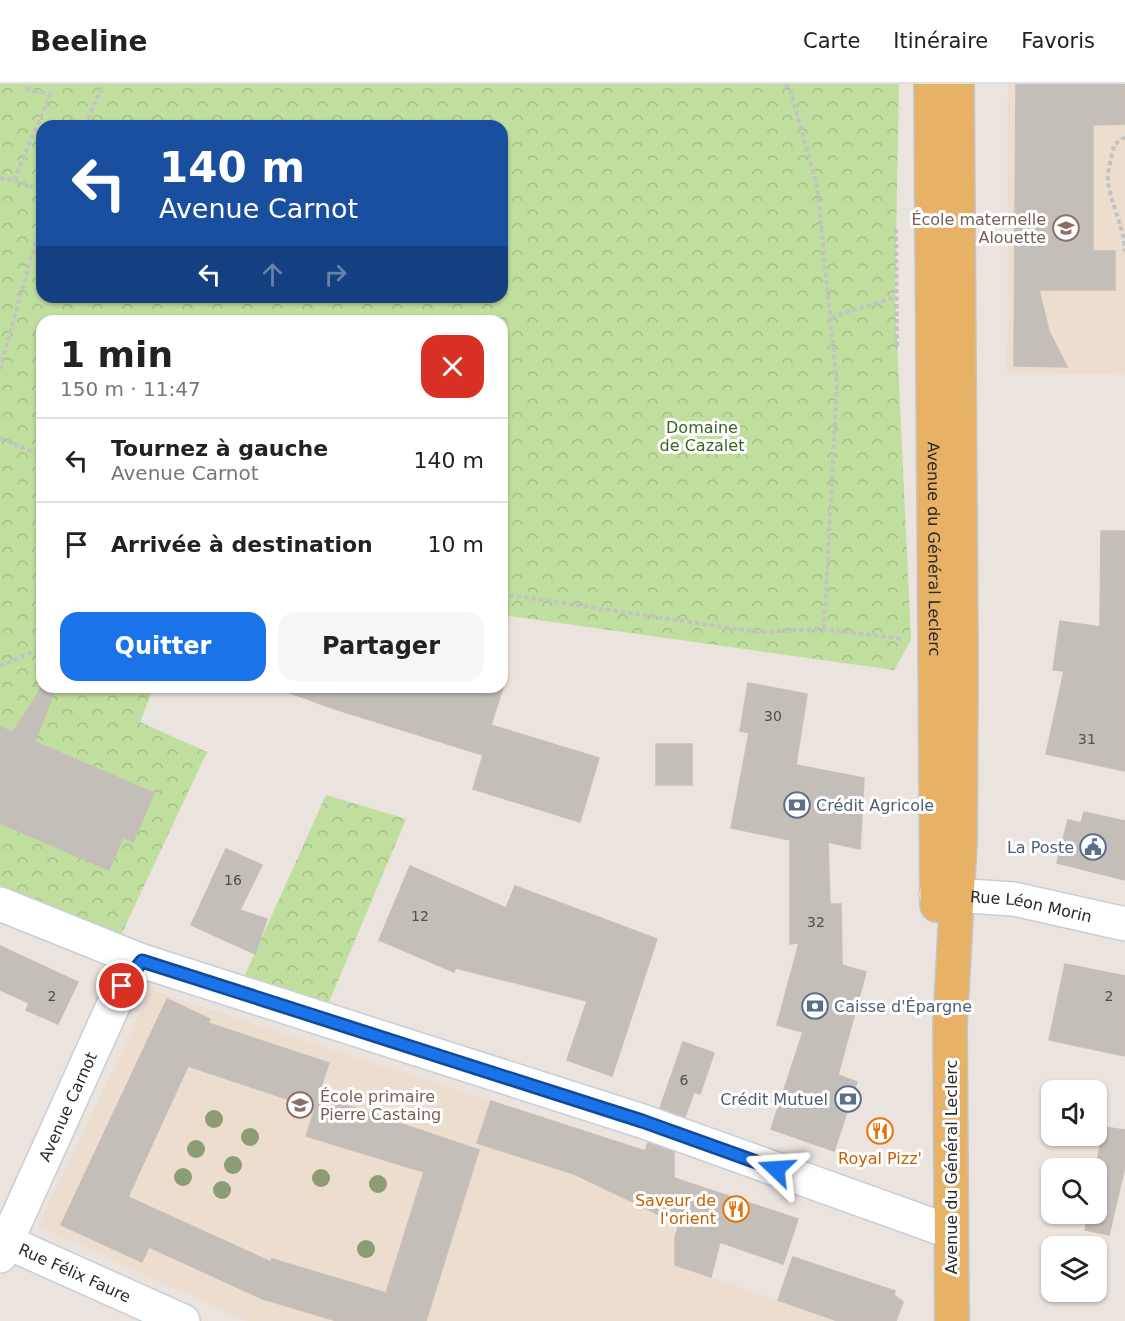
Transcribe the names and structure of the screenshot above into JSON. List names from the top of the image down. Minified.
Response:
{"streets":{"main road":["Avenue du Général Leclerc"],"street":["Rue Léon Morin","Avenue Carnot","Rue Félix Faure"]},"crossings":[["Avenue du Général Leclerc","Rue Léon Morin"],["Avenue Carnot","Rue Félix Faure"]],"parks":["Domaine de Cazalet"],"places":{"school or university":["École maternelle Alouette","École primaire Pierre Castaing"],"bank":["Crédit Agricole","Caisse d'Épargne","Crédit Mutuel"],"public building":["La Poste"],"restaurant":["Royal Pizz'","Saveur de l'orient"]},"house_numbers":["30","31","16","12","32","2","2","6"],"page":{"header":"Beeline","nav":["Carte","Itinéraire","Favoris"],"turn":["140 m","Avenue Carnot"],"heading":["1 min","150 m · 11:47"],"list":[{"name":"Tournez à gauche","note":"Avenue Carnot","value":"140 m"},{"name":"Arrivée à destination","value":"10 m"}],"buttons":["Quitter","Partager"]}}
